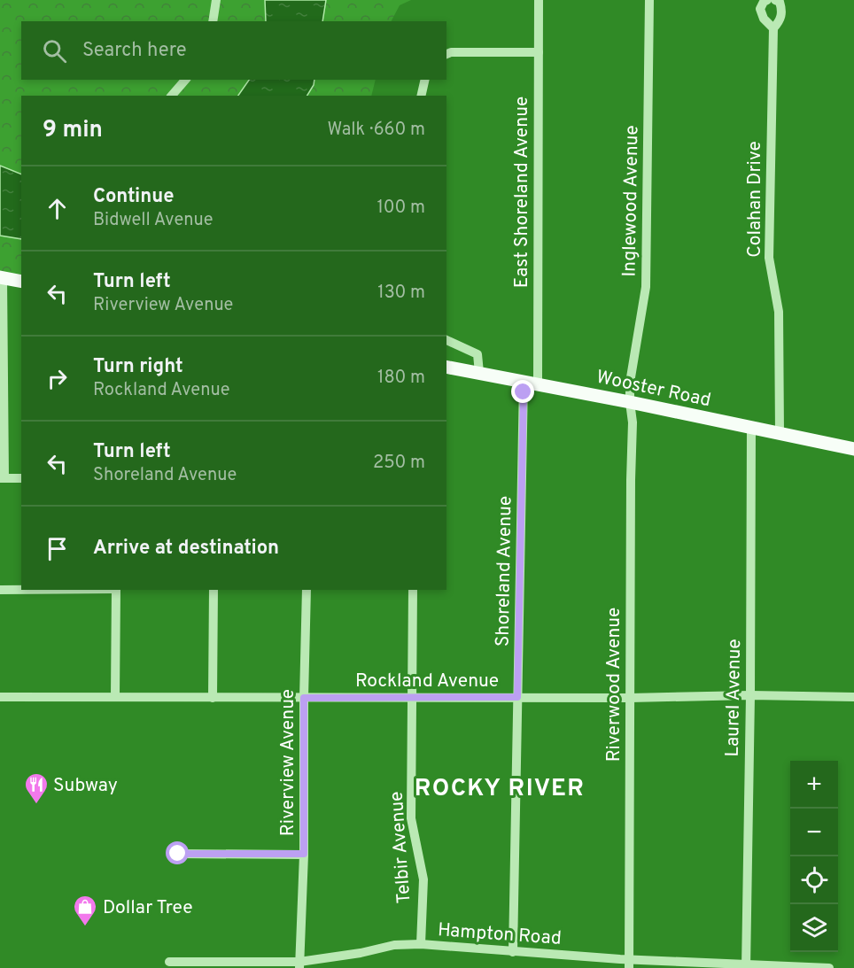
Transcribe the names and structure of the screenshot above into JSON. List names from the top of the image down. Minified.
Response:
{"streets":{"main road":["Wooster Road"],"street":["East Shoreland Avenue","Colahan Drive","Inglewood Avenue","Shoreland Avenue","Rockland Avenue","Riverwood Avenue","Laurel Avenue","Riverview Avenue","Telbir Avenue","Hampton Road"]},"crossings":[["East Shoreland Avenue","Wooster Road"],["Colahan Drive","Wooster Road"],["Inglewood Avenue","Wooster Road"],["Inglewood Avenue","Riverwood Avenue"],["Wooster Road","Shoreland Avenue"],["Wooster Road","Riverwood Avenue"],["Wooster Road","Laurel Avenue"],["Shoreland Avenue","Rockland Avenue"],["Shoreland Avenue","Hampton Road"],["Rockland Avenue","Riverwood Avenue"],["Rockland Avenue","Laurel Avenue"],["Rockland Avenue","Riverview Avenue"],["Rockland Avenue","Telbir Avenue"],["Riverwood Avenue","Hampton Road"],["Laurel Avenue","Hampton Road"],["Riverview Avenue","Hampton Road"],["Telbir Avenue","Hampton Road"]],"districts":["ROCKY RIVER"],"places":{"restaurant":["Subway"],"shop":["Dollar Tree"]},"page":{"search":"Search here","heading":["9 min","Walk · 660 m"],"list":[["Continue","Bidwell Avenue","100 m"],["Turn left","Riverview Avenue","130 m"],["Turn right","Rockland Avenue","180 m"],["Turn left","Shoreland Avenue","250 m"],"Arrive at destination"],"map_buttons":["+","−"]}}
